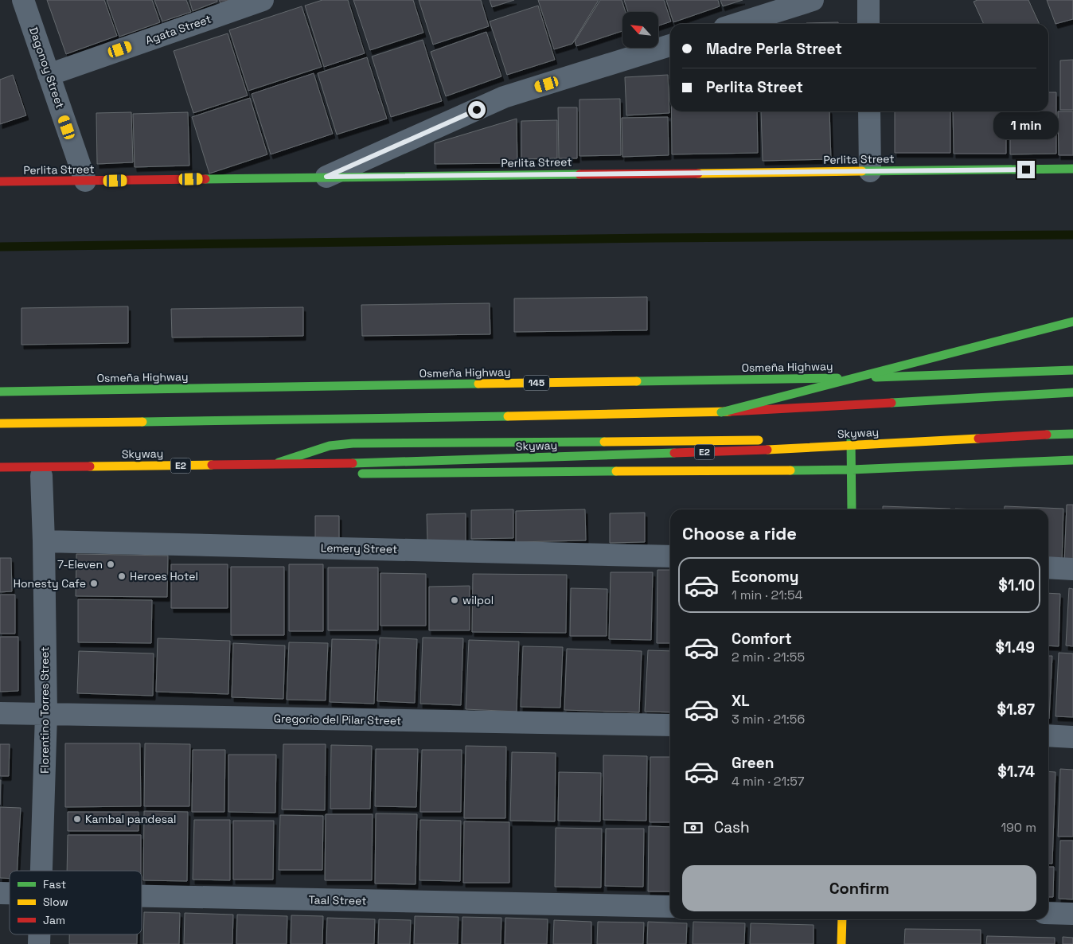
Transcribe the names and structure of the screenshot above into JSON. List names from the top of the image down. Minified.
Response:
{"streets":{"main road":["Perlita Street","Osmeña Highway","145","Skyway","E2"],"street":["Agata Street","Dagonoy Street","Lemery Street","Florentino Torres Street","Gregorio del Pilar Street","Taal Street"]},"crossings":[["Agata Street","Dagonoy Street"],["Dagonoy Street","Perlita Street"],["Lemery Street","Florentino Torres Street"],["Florentino Torres Street","Gregorio del Pilar Street"]],"places":["7-Eleven","Heroes Hotel","Honesty Cafe","wilpol","Kambal pandesal"],"legend":["Fast","Slow","Jam"],"north":"top left","page":{"banner":["Madre Perla Street","Perlita Street"],"bubble":"1 min","heading":"Choose a ride","list":[{"name":"Economy","note":"1 min · 21:54","value":"$1.10"},{"name":"Comfort","note":"2 min · 21:55","value":"$1.49"},{"name":"XL","note":"3 min · 21:56","value":"$1.87"},{"name":"Green","note":"4 min · 21:57","value":"$1.74"}],"pay":["Cash","190 m"],"buttons":"Confirm"}}
